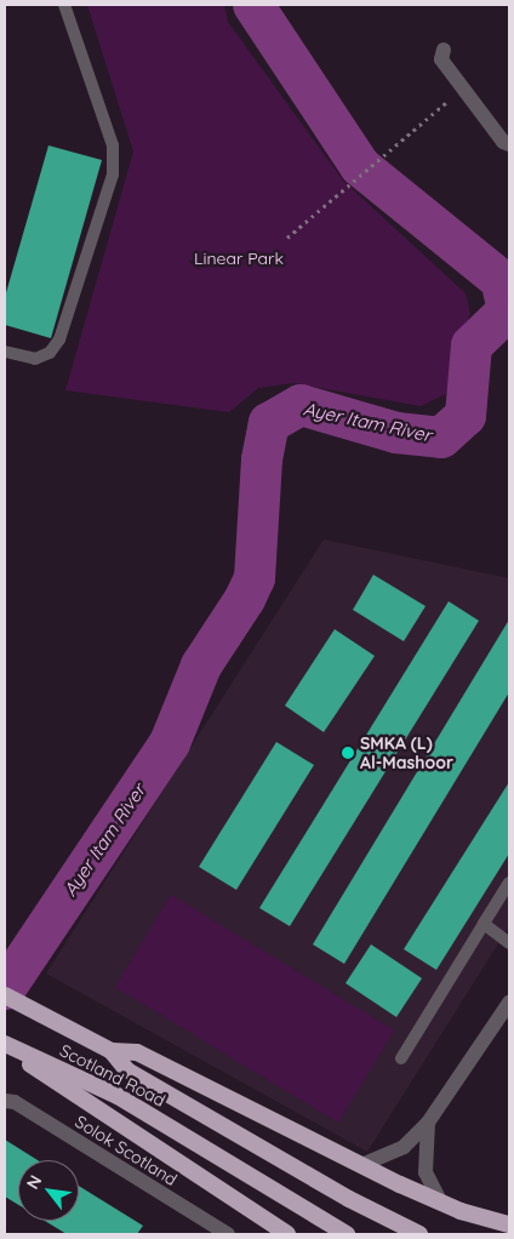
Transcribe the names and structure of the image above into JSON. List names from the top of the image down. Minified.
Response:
{"streets":{"highway":["Scotland Road"],"street":["Solok Scotland"]},"water":["Ayer Itam River"],"parks":["Linear Park"],"places":["SMKA (L) Al-Mashoor"],"north":"top left"}
